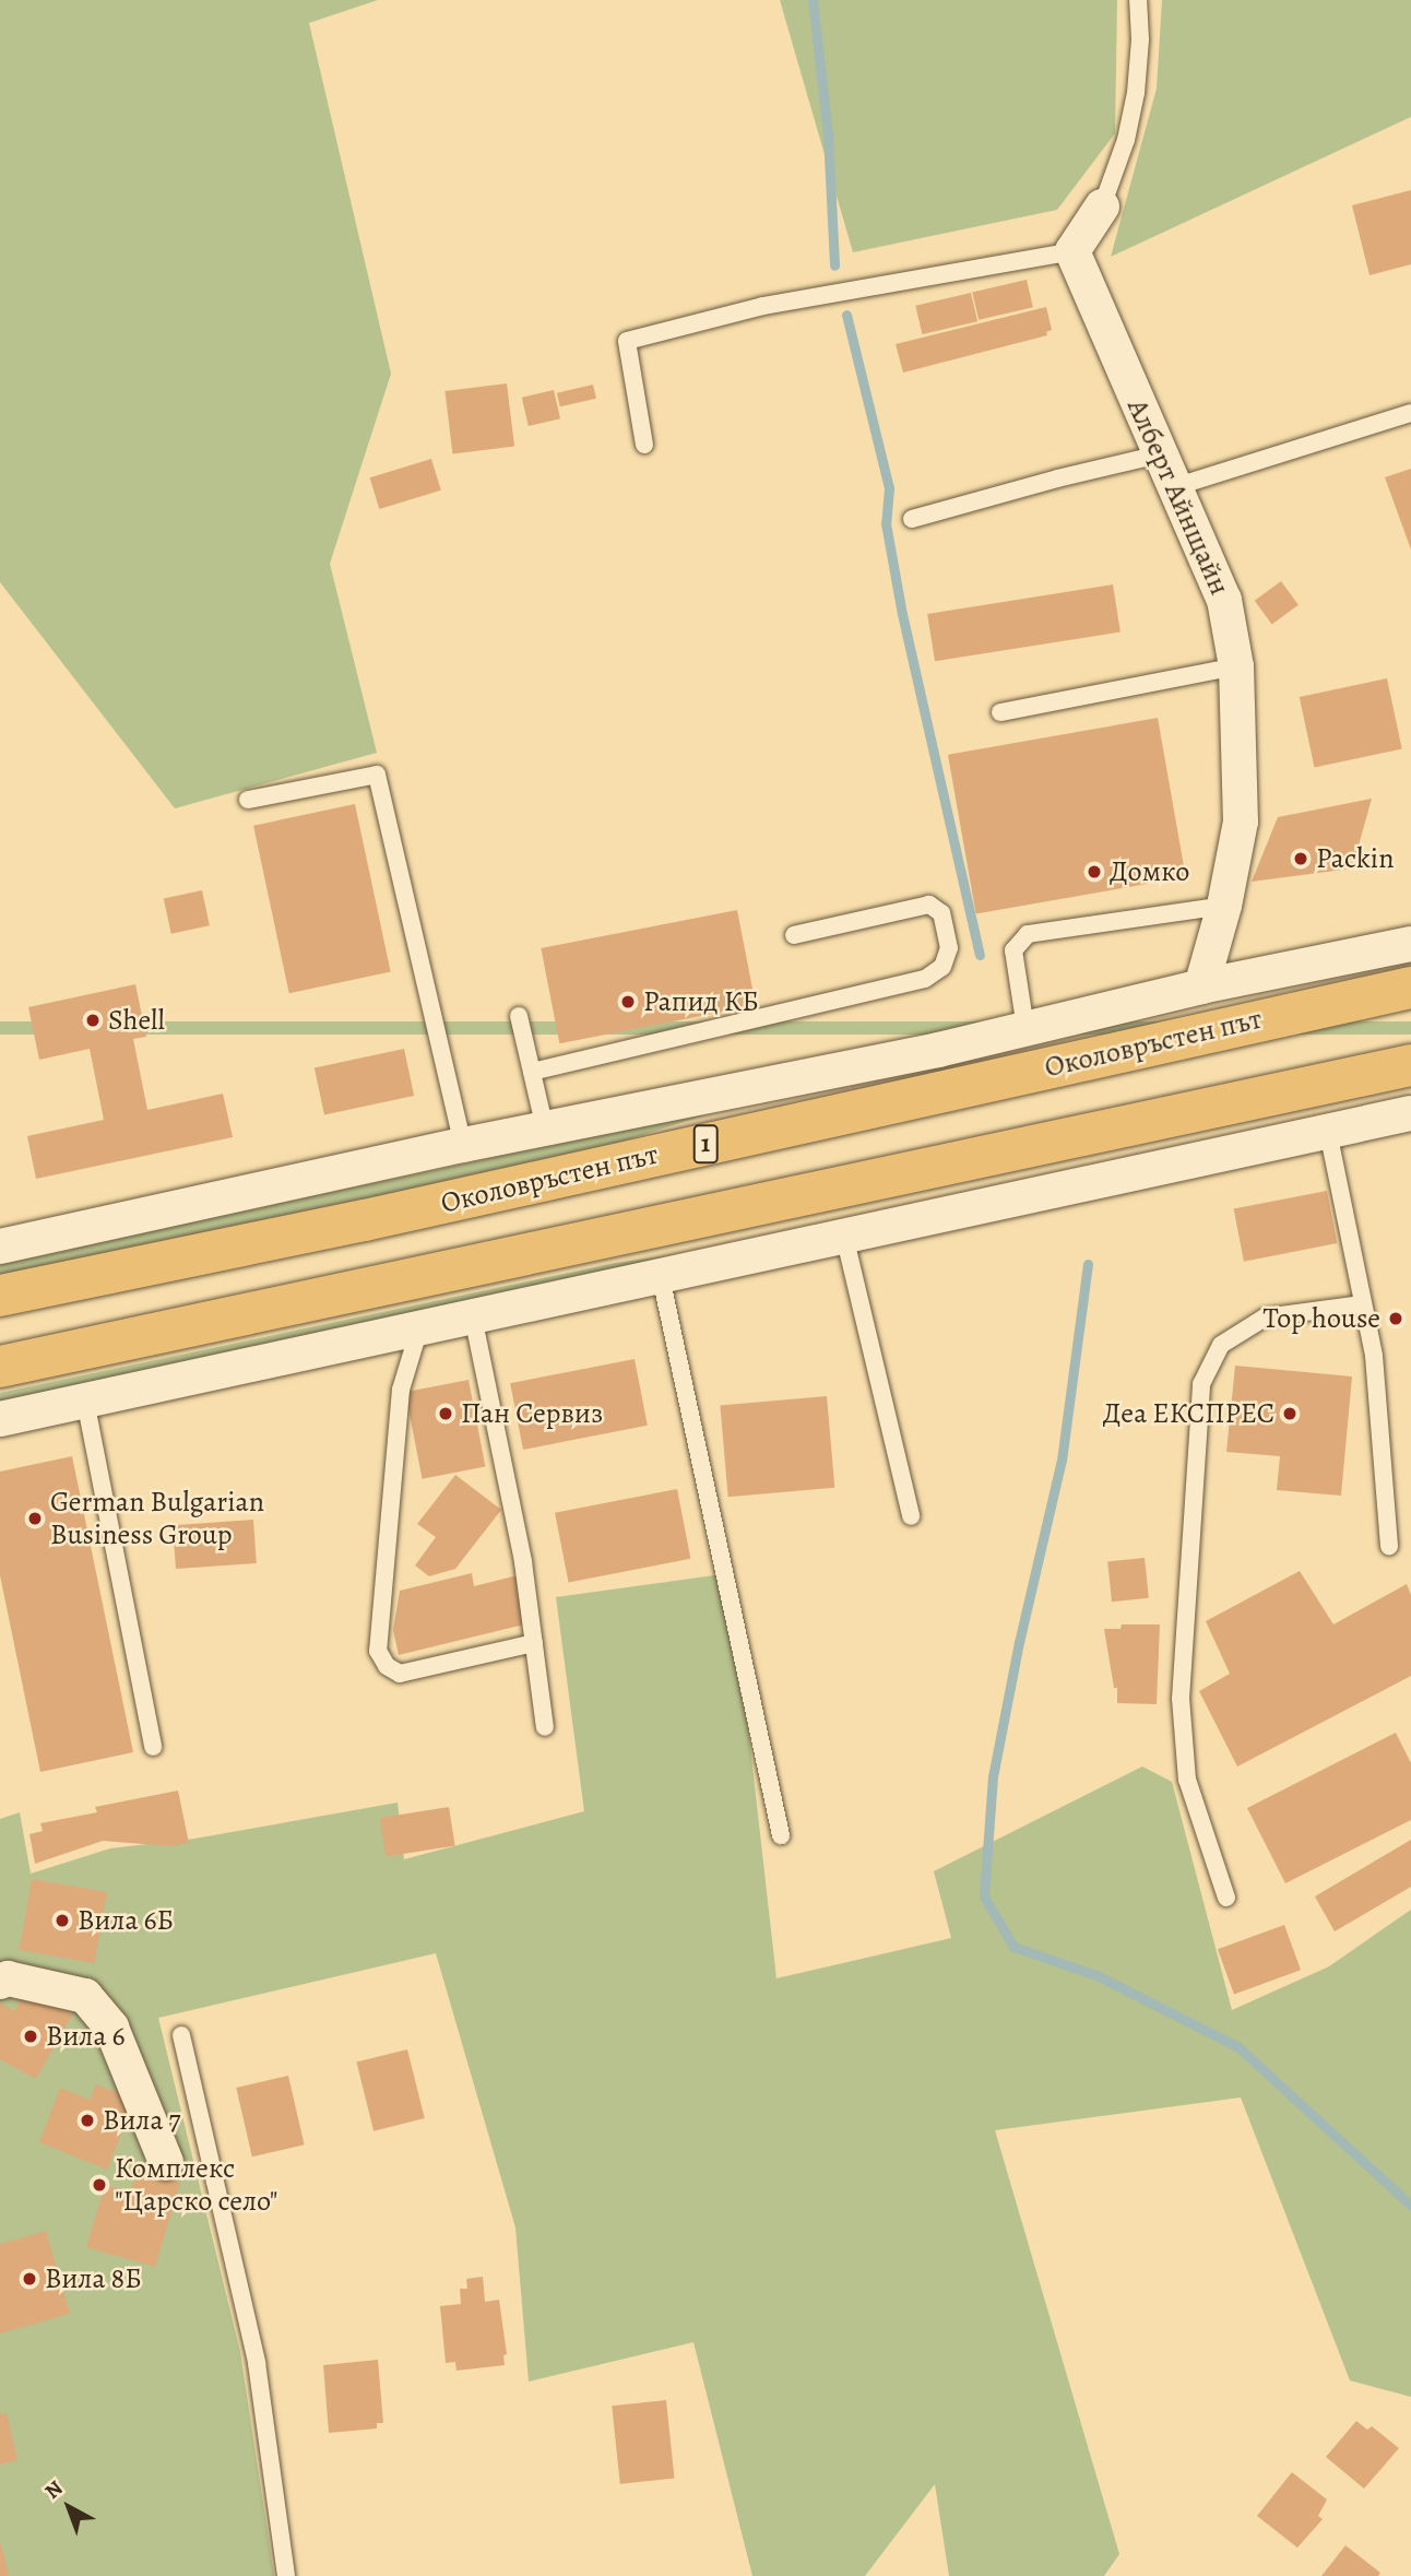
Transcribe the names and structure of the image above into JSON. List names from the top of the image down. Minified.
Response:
{"streets":{"highway":["Околовръстен път","1"],"street":["Алберт Айнщайн"]},"crossings":[["Алберт Айнщайн","Околовръстен път"]],"places":["Packin","Домко","Рапид КБ","Shell","Top house","Пан Сервиз","Деа ЕКСПРЕС","German Bulgarian Business Group","Вила 6Б","Вила 6","Вила 7","Комплекс \"Царско село\"","Вила 8Б"],"north":"top left"}
